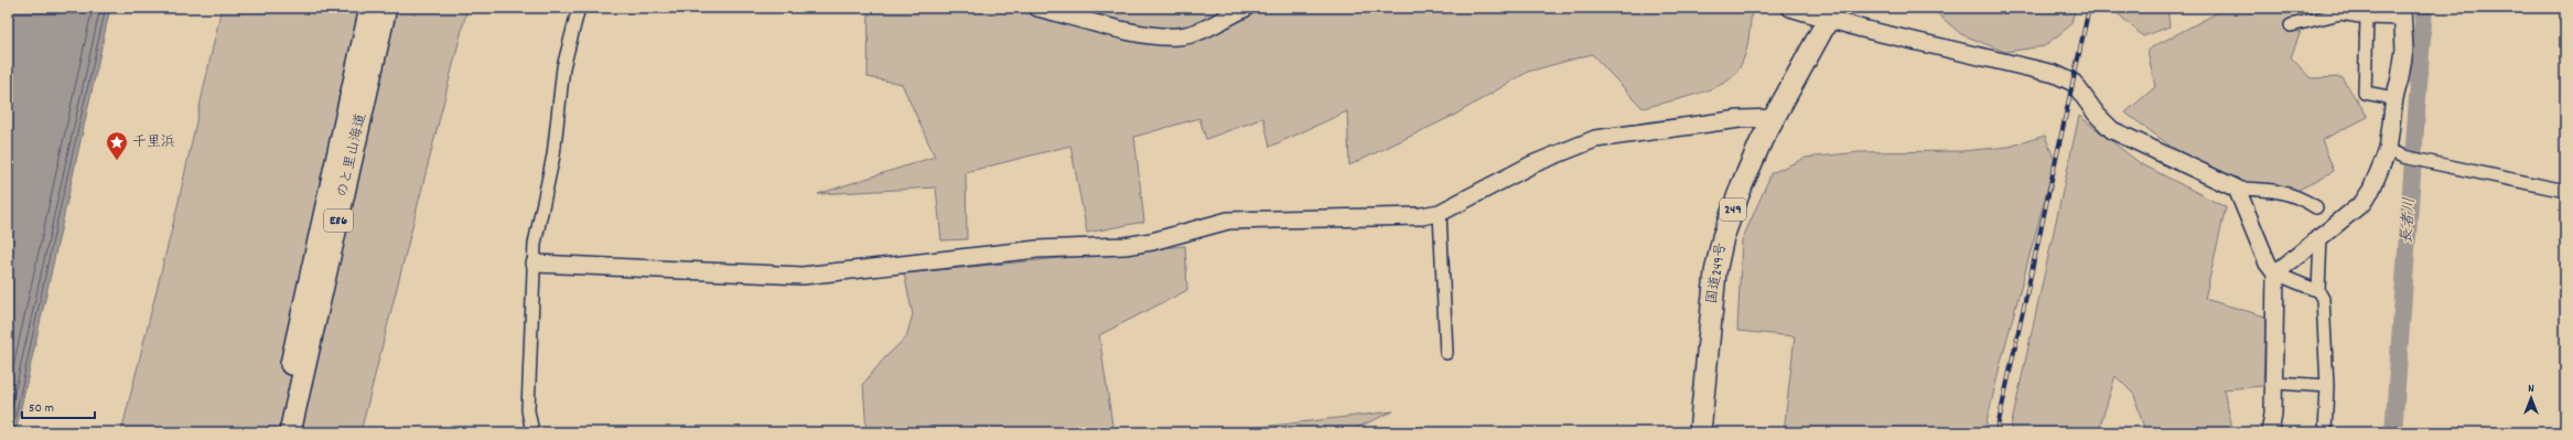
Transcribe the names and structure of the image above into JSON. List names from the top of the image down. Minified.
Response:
{"streets":{"highway":["のと里山海道","249","E86","国道249号"]},"water":["長者川"],"places":{"place":["千里浜"]},"scale_bar":"50 m","north":"top"}
